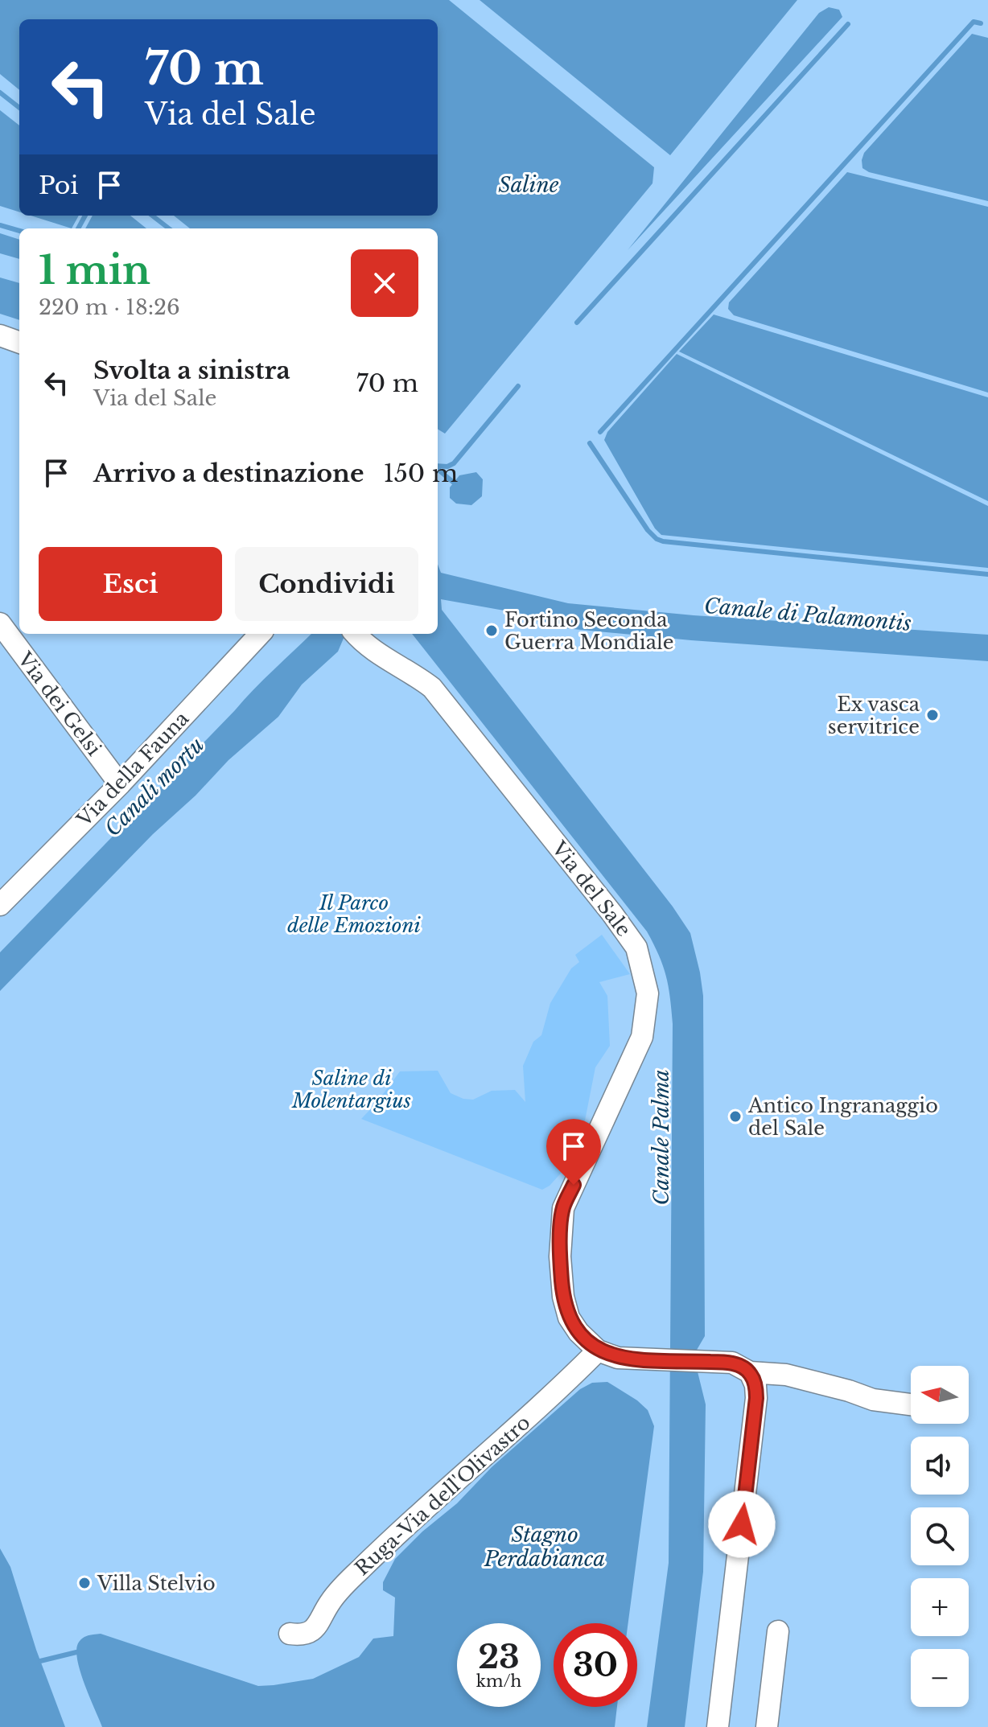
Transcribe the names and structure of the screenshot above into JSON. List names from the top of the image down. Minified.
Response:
{"streets":{"street":["Via dei Gelsi","Via della Fauna","Via del Sale","Ruga-Via dell'Olivastro"]},"crossings":[["Via dei Gelsi","Via della Fauna"],["Via del Sale","Ruga-Via dell'Olivastro"]],"water":["Saline","Canale di Palamontis","Canali mortu","Canale Palma","Stagno Perdabianca"],"parks":["Il Parco delle Emozioni","Saline di Molentargius"],"places":["Fortino Seconda Guerra Mondiale","Ex vasca servitrice","Antico Ingranaggio del Sale","Villa Stelvio"],"north":"left","page":{"turn":["70 m","Via del Sale"],"then":"Poi","heading":["1 min","220 m · 18:26"],"list":[{"name":"Svolta a sinistra","note":"Via del Sale","value":"70 m"},{"name":"Arrivo a destinazione","value":"150 m"}],"buttons":["Esci","Condividi"],"map_buttons":["+","−"],"speed":"23 km/h","limit":"30"}}
